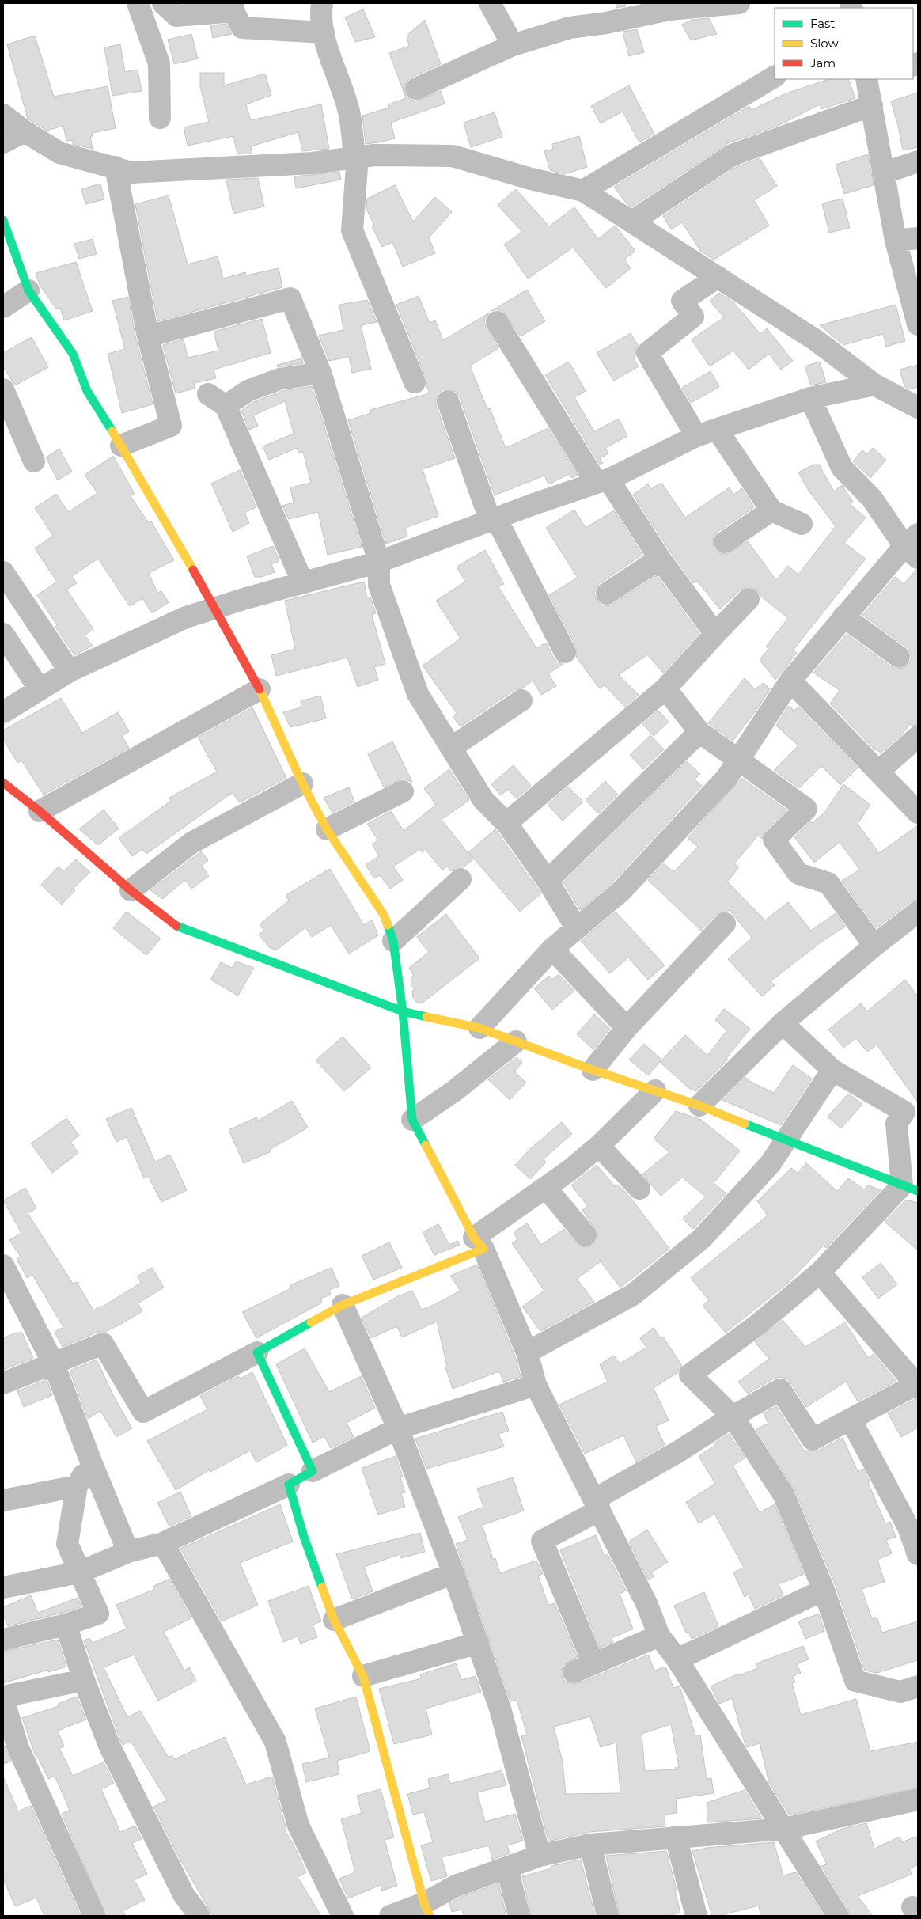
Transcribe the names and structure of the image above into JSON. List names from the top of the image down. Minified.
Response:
{"legend":["Fast","Slow","Jam"]}
